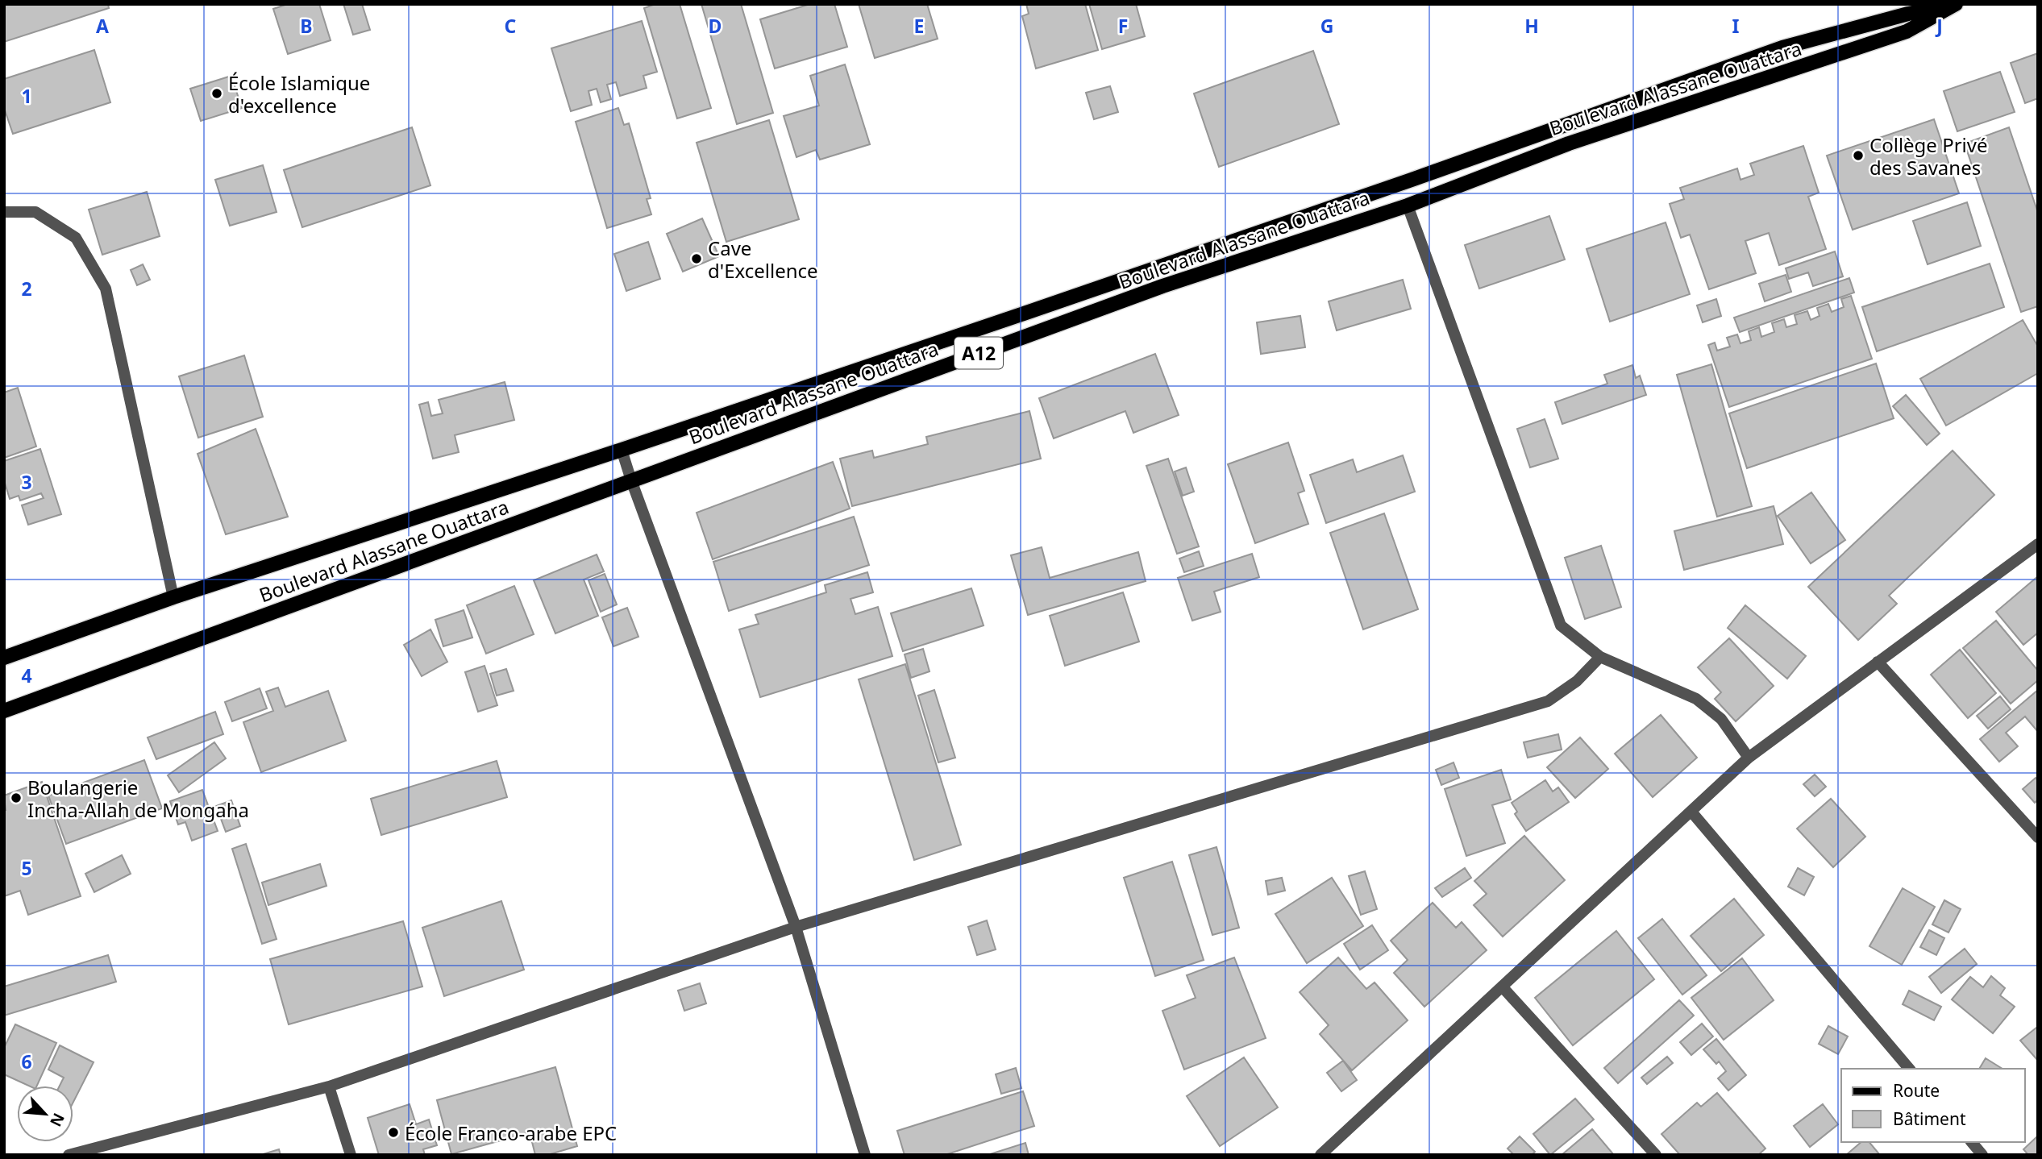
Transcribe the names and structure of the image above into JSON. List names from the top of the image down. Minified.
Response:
{"streets":{"main road":["Boulevard Alassane Ouattara","A12"]},"places":["École Islamique d'excellence","Collège Privé des Savanes","Cave d'Excellence","Boulangerie Incha-Allah de Mongaha","École Franco-arabe EPC"],"legend":["Route","Bâtiment"],"north":"bottom right","grid":{"columns":["A","B","C","D","E","F","G","H","I","J"],"rows":["1","2","3","4","5","6"]}}
